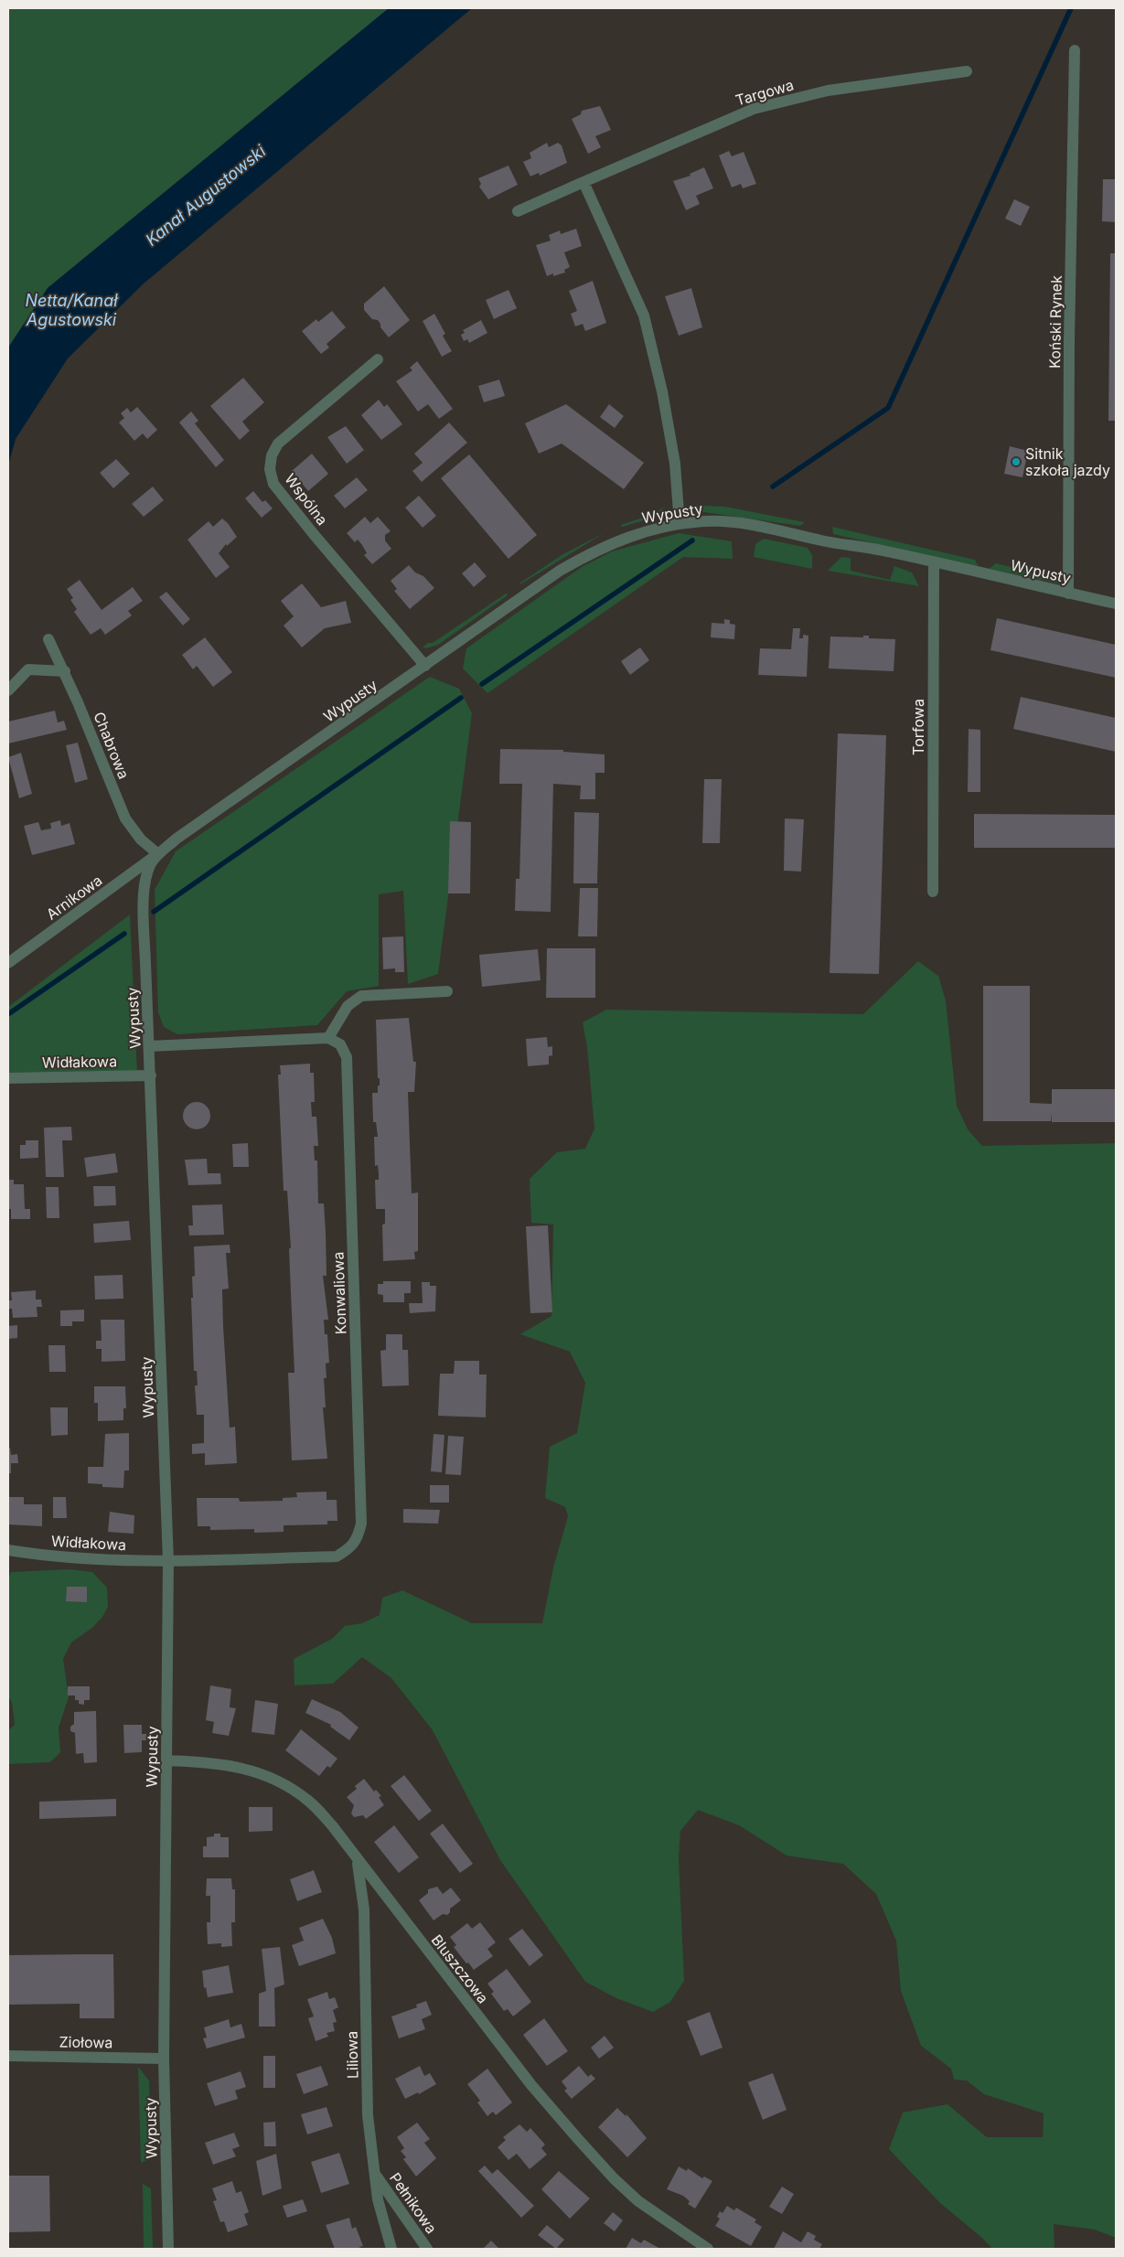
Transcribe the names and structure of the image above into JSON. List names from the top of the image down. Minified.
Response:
{"streets":{"street":["Targowa","Koński Rynek","Wspólna","Wypusty","Torfowa","Chabrowa","Arnikowa","Widłakowa","Konwaliowa","Bluszczowa","Ziołowa","Liliowa","Pełnikowa"]},"crossings":[["Koński Rynek","Wypusty"],["Wspólna","Wypusty"],["Wypusty","Torfowa"],["Wypusty","Chabrowa"],["Wypusty","Arnikowa"],["Wypusty","Widłakowa"],["Wypusty","Konwaliowa"],["Wypusty","Bluszczowa"],["Wypusty","Ziołowa"],["Chabrowa","Arnikowa"],["Widłakowa","Konwaliowa"],["Bluszczowa","Liliowa"],["Liliowa","Pełnikowa"]],"water":["Kanał Augustowski","Netta/Kanał Agustowski"],"places":["Sitnik szkoła jazdy"]}
